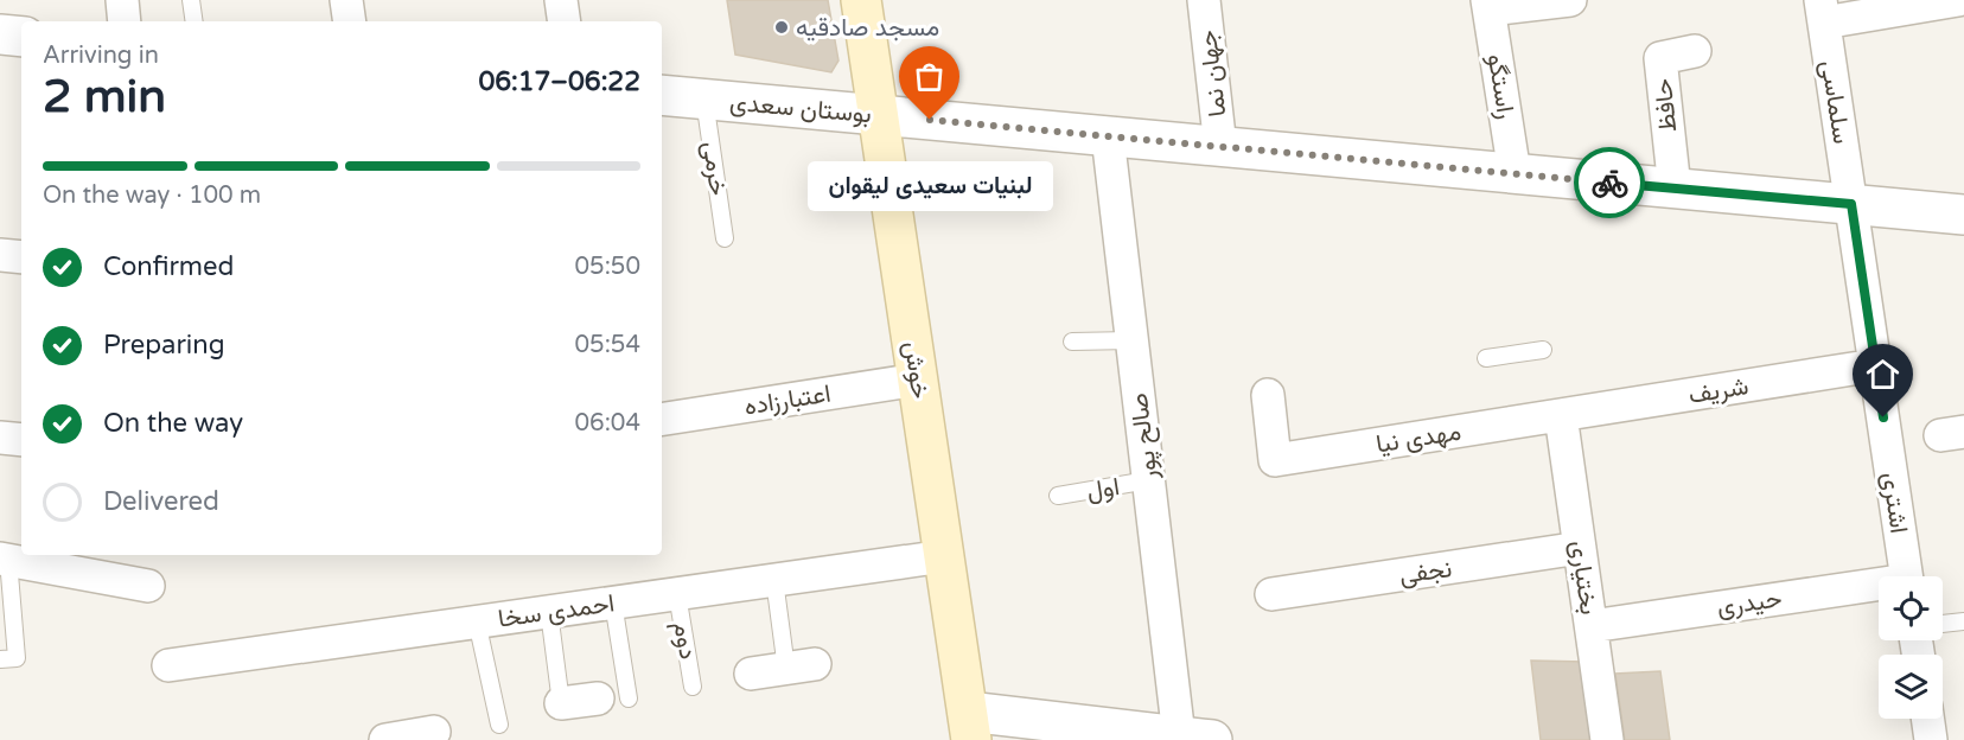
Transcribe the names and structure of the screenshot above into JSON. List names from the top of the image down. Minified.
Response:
{"streets":{"main road":["خوش"],"street":["جهان نما","راستگو","سلماسی","حافظ","بوستان سعدی","شریف","اعتبارزاده","صالح پور","مهدی نیا","اشتری","نجفی","بختیاری","حیدری","احمدی سخا"],"lane":["خرمی","اول","دوم"]},"crossings":[["جهان نما","بوستان سعدی"],["راستگو","بوستان سعدی"],["سلماسی","بوستان سعدی"],["سلماسی","اشتری"],["حافظ","بوستان سعدی"],["بوستان سعدی","خرمی"],["بوستان سعدی","خوش"],["بوستان سعدی","صالح پور"],["بوستان سعدی","اشتری"],["خوش","اعتبارزاده"],["خوش","احمدی سخا"],["شریف","مهدی نیا"],["شریف","اشتری"],["شریف","بختیاری"],["صالح پور","اول"],["مهدی نیا","بختیاری"],["نجفی","بختیاری"],["بختیاری","حیدری"],["احمدی سخا","دوم"]],"places":["مسجد صادقیه","لبنیات سعیدی لیقوان"],"page":{"heading":["2 min","Arriving in","06:17–06:22"],"bar":"On the way · 100 m","bubble":"لبنیات سعیدی لیقوان","list":[["Confirmed","05:50"],["Preparing","05:54"],["On the way","06:04"],"Delivered"]}}
